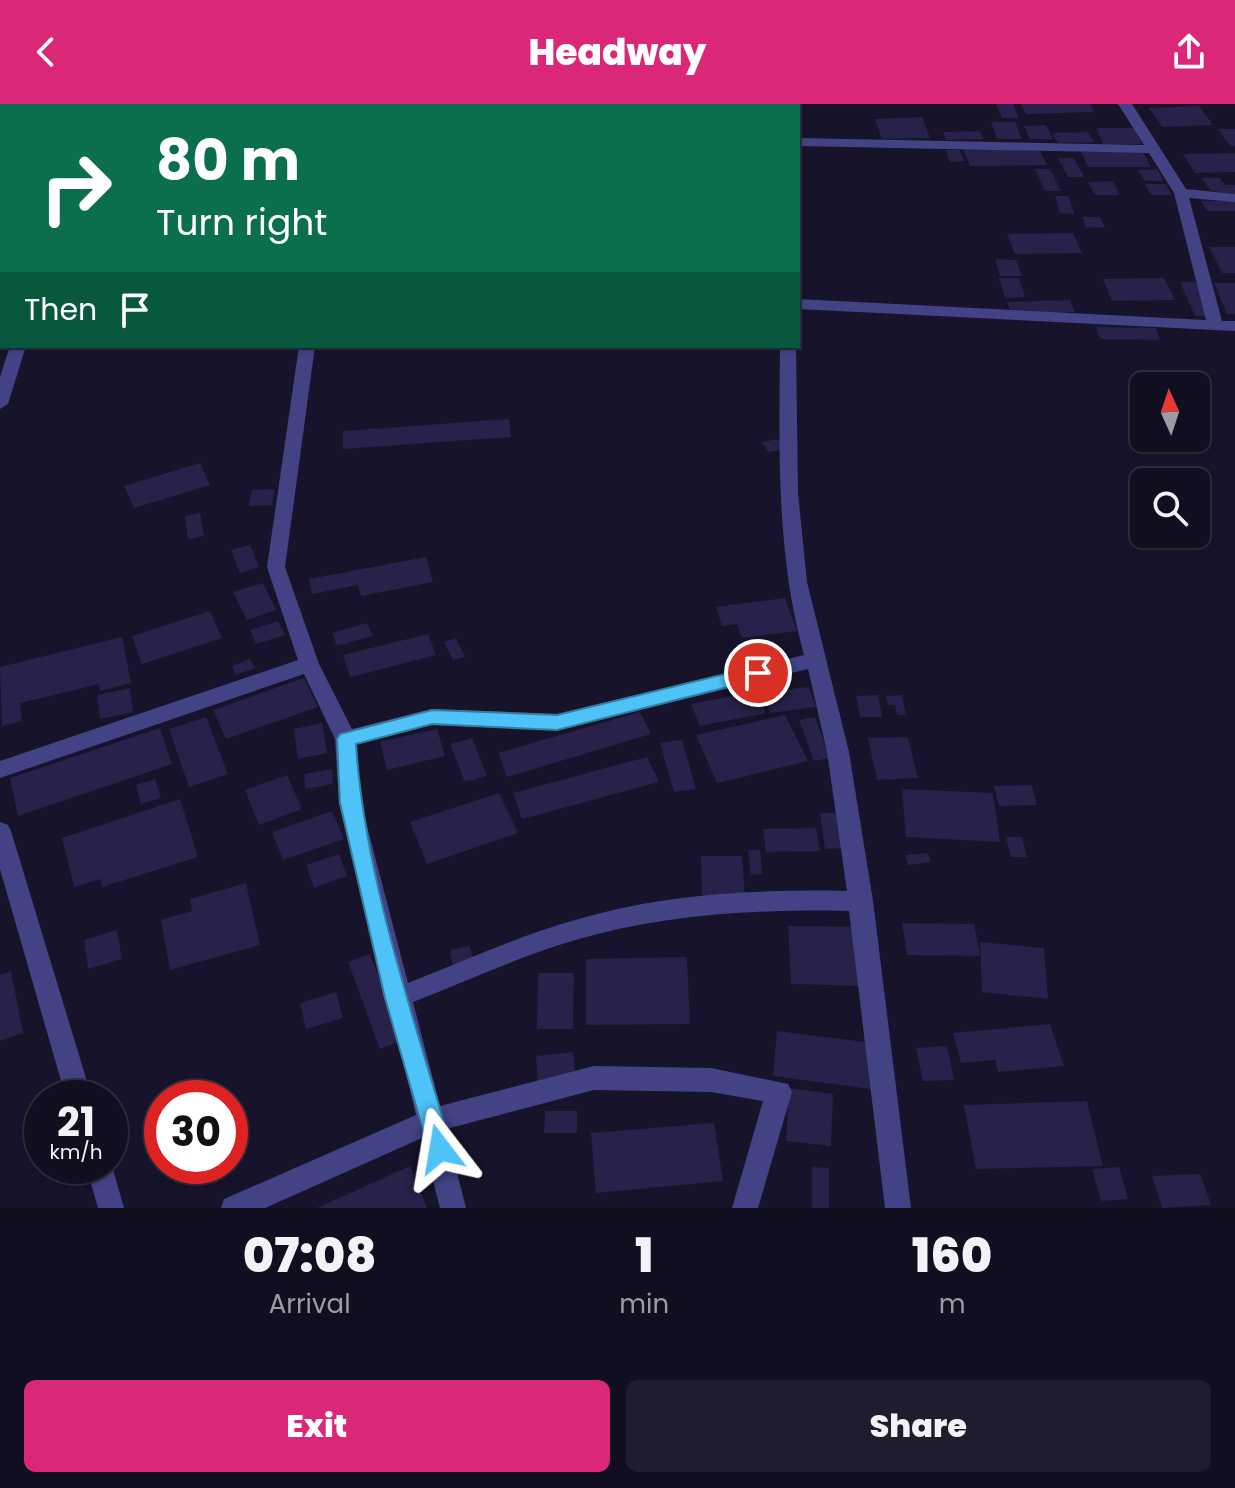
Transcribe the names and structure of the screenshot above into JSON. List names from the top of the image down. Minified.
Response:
{"north":"top","page":{"header":"Headway","turn":["80 m","Turn right"],"then":"Then","speed":"21 km/h","limit":"30","eta":["07:08","Arrival","1","min","160","m"],"buttons":["Exit","Share"]}}
